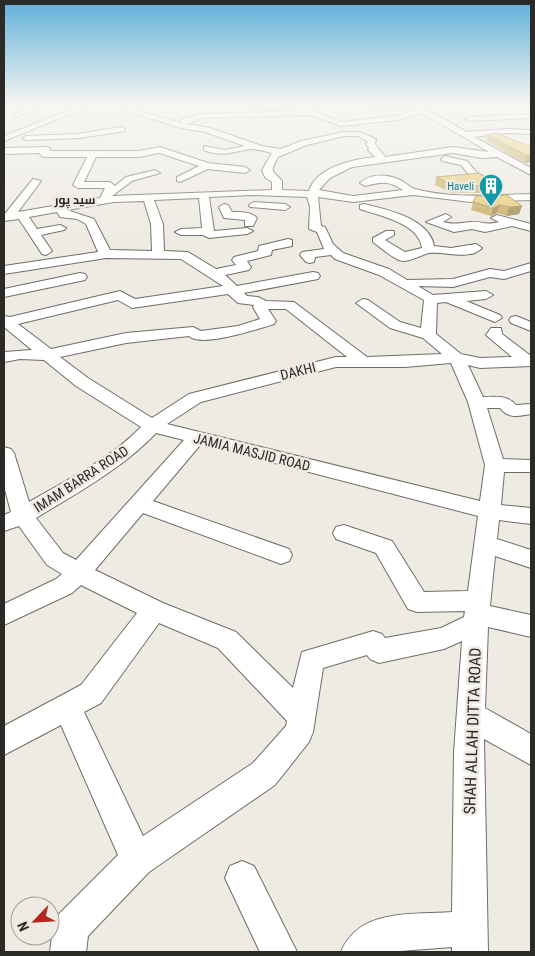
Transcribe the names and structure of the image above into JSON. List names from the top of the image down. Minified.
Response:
{"streets":{"street":["DAKHI","JAMIA MASJID ROAD","IMAM BARRA ROAD","SHAH ALLAH DITTA ROAD"]},"crossings":[["DAKHI","JAMIA MASJID ROAD"],["DAKHI","IMAM BARRA ROAD"],["JAMIA MASJID ROAD","IMAM BARRA ROAD"],["JAMIA MASJID ROAD","SHAH ALLAH DITTA ROAD"]],"districts":["سید پور"],"places":{"building":["Haveli"]},"north":"bottom left"}
